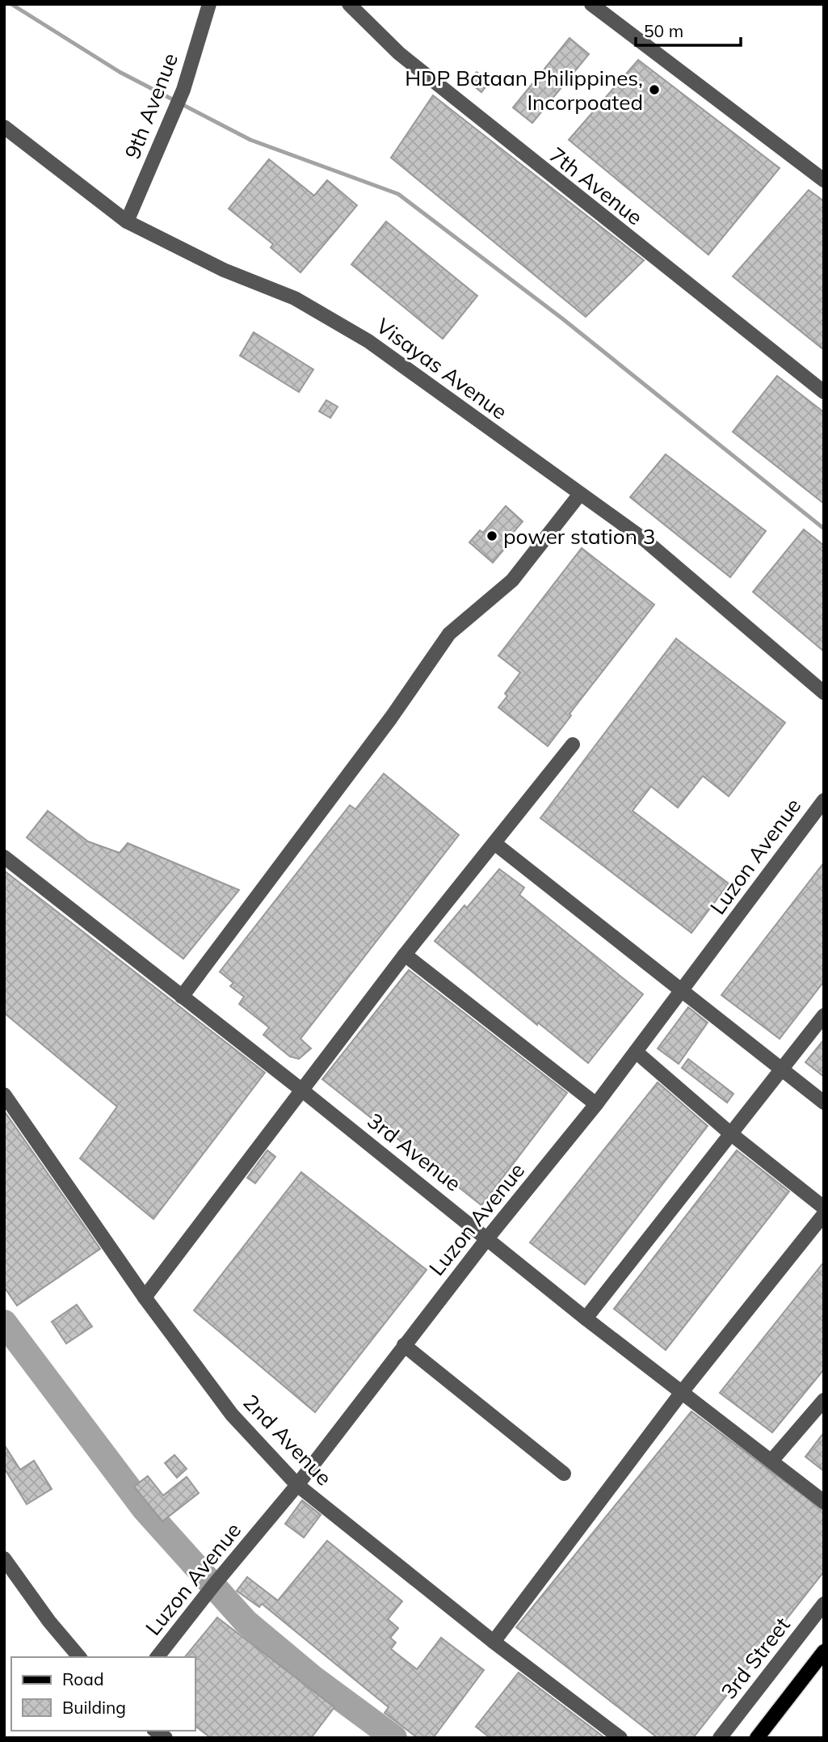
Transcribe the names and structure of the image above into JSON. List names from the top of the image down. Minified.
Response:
{"streets":{"street":["9th Avenue","7th Avenue","Visayas Avenue","Luzon Avenue","3rd Avenue","2nd Avenue","3rd Street"]},"crossings":[["9th Avenue","Visayas Avenue"],["Luzon Avenue","3rd Avenue"],["Luzon Avenue","2nd Avenue"]],"places":["HDP Bataan Philippines, Incorpoated","power station 3"],"legend":["Road","Building"],"scale_bar":"50 m"}
